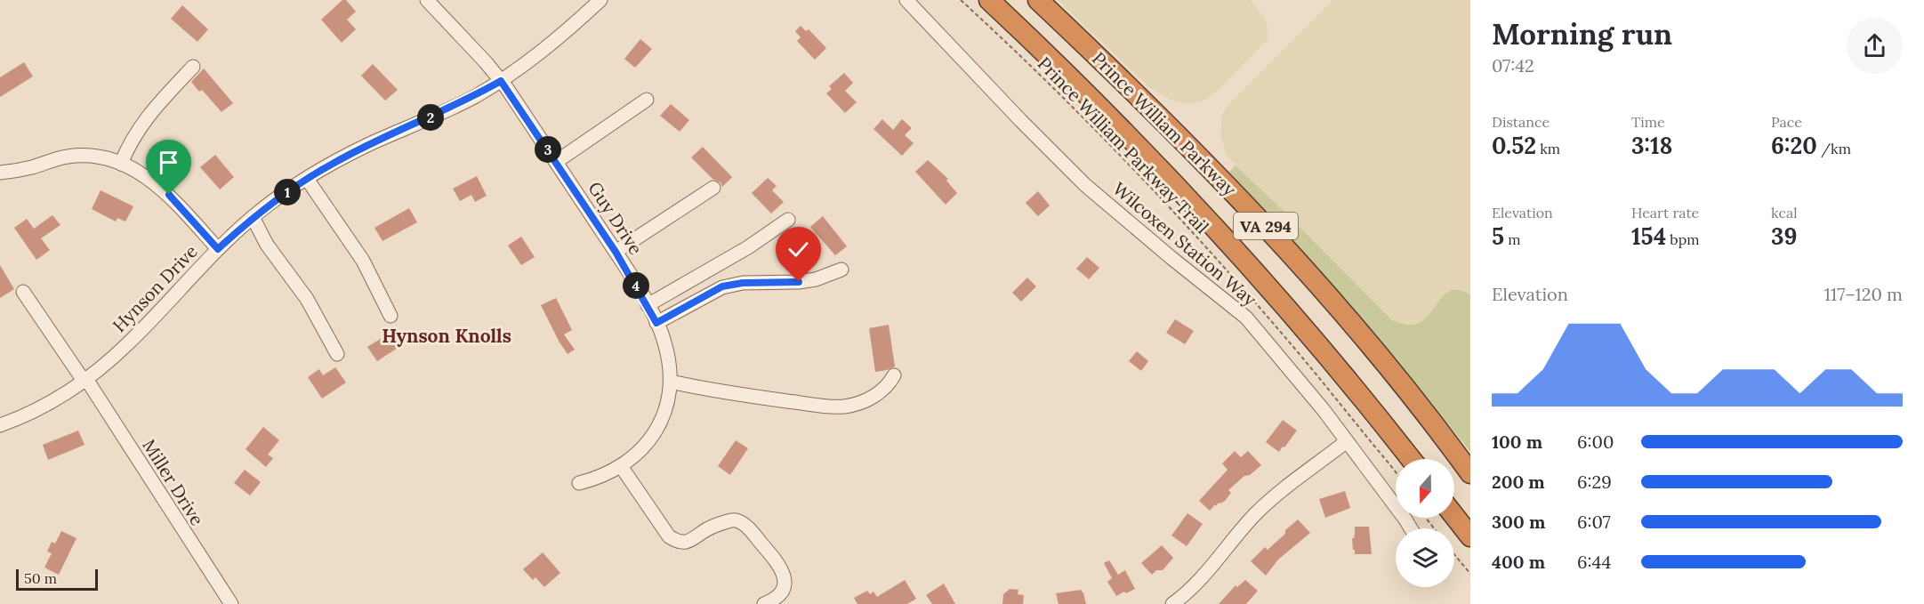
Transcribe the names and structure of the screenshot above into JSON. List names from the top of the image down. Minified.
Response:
{"streets":{"highway":["Prince William Parkway","VA 294"],"street":["Guy Drive","Wilcoxen Station Way","Hynson Drive","Miller Drive"],"path":["Prince William Parkway Trail"]},"crossings":[["Guy Drive","Hynson Drive"],["Hynson Drive","Miller Drive"]],"districts":["Hynson Knolls"],"scale_bar":"50 m","north":"bottom","page":{"heading":["Morning run","07:42"],"stats":[["Distance","0.52 km"],["Time","3:18"],["Pace","6:20 /km"],["Elevation","5 m"],["Heart rate","154 bpm"],["kcal","39"]],"pins":["2","3","1","4"],"chart":["Elevation","117–120 m"],"list":[{"name":"100 m","note":"6:00"},{"name":"200 m","note":"6:29"},{"name":"300 m","note":"6:07"},{"name":"400 m","note":"6:44"}],"scale":"50 m"}}
